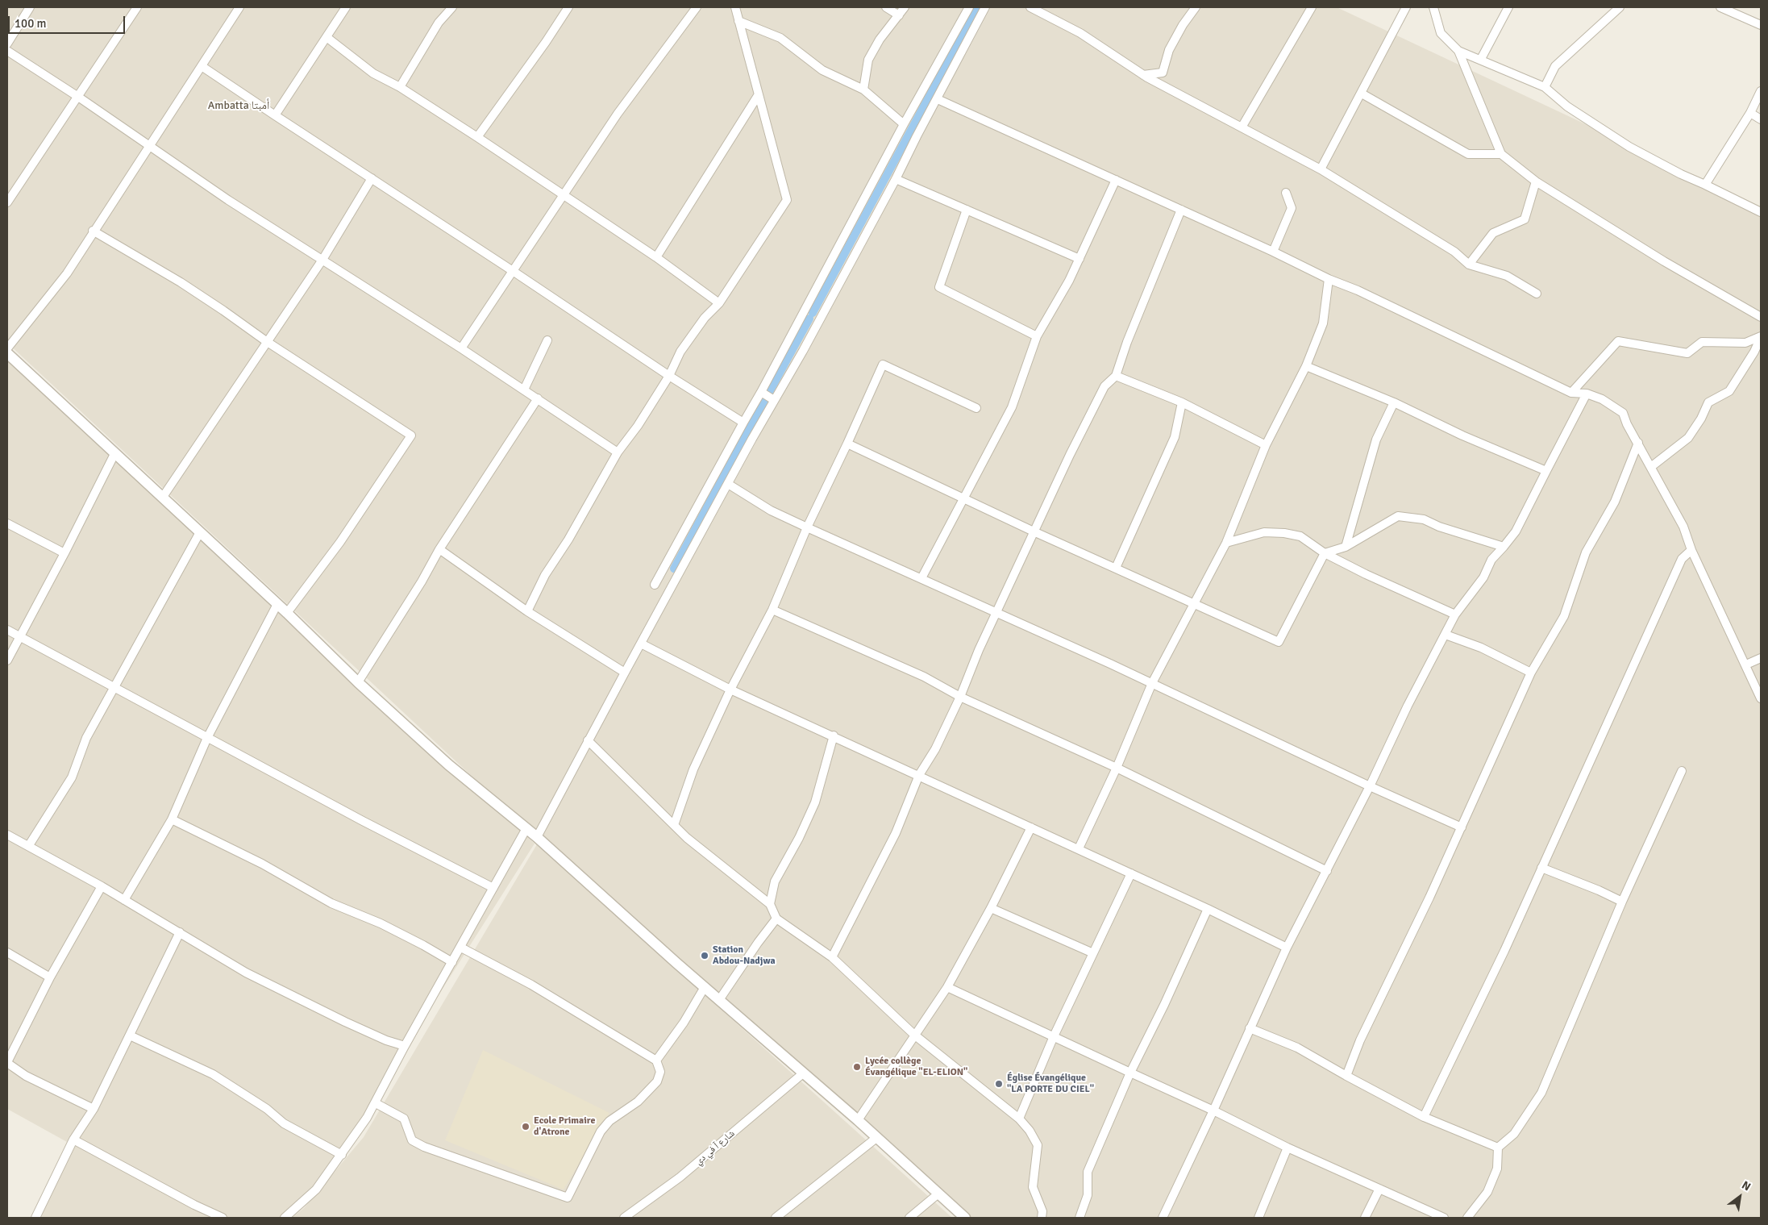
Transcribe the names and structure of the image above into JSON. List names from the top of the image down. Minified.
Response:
{"streets":{"street":["شارع آ في دي"]},"districts":["Ambatta أمبتا"],"places":["Station Abdou-Nadjwa","Lycée collège Évangélique \"EL-ELION\"","Église Évangélique \"LA PORTE DU CIEL\"","Ecole Primaire d'Atrone"],"scale_bar":"100 m","north":"top right"}
